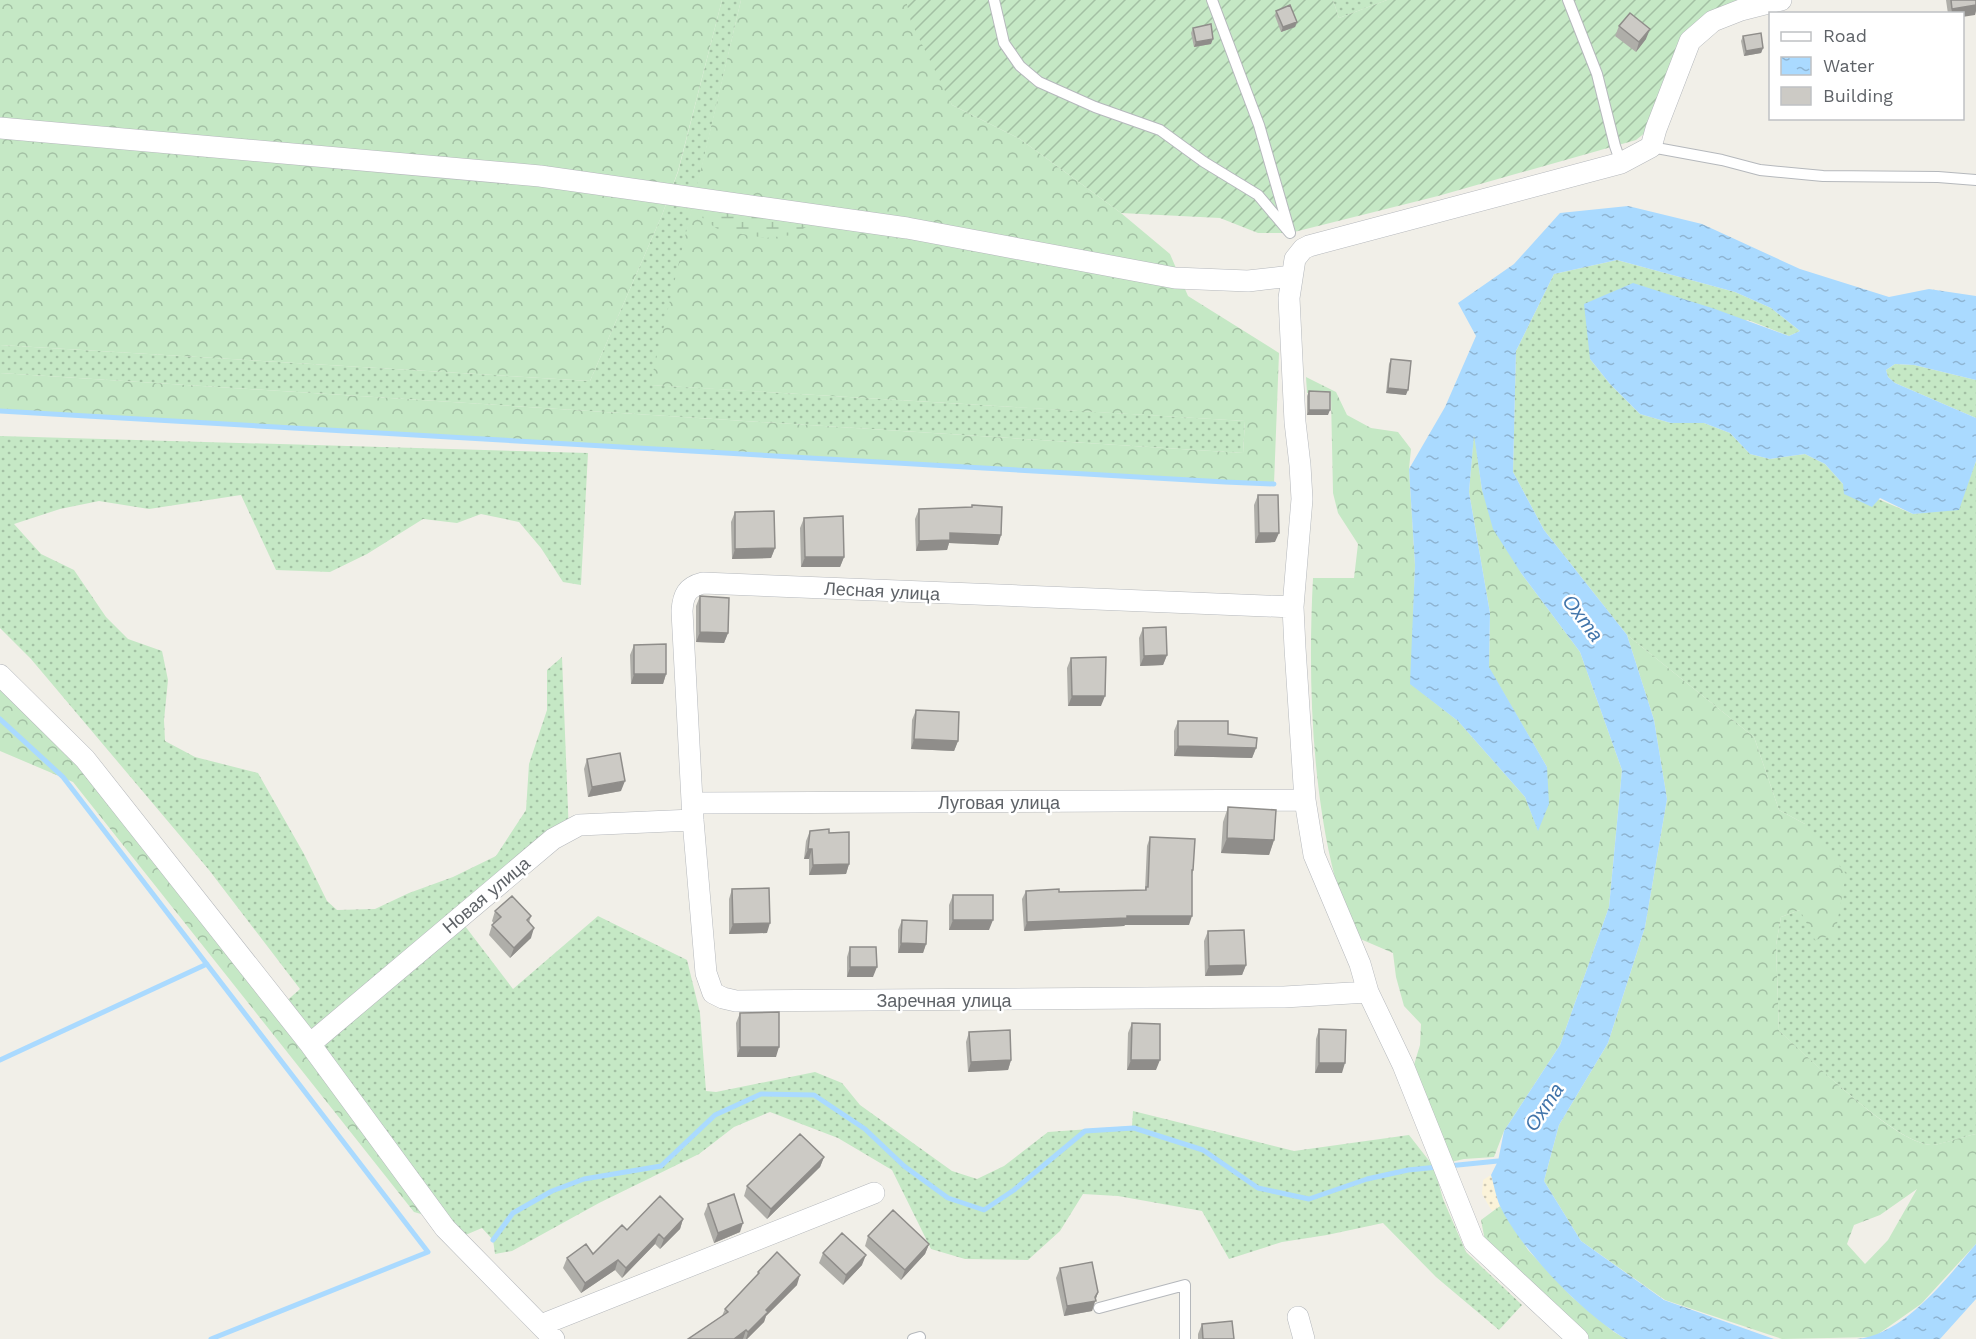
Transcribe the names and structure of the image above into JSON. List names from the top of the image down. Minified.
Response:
{"streets":{"street":["Лесная улица","Луговая улица","Новая улица","Заречная улица"]},"crossings":[["Лесная улица","Луговая улица"],["Лесная улица","Новая улица"],["Лесная улица","Заречная улица"],["Луговая улица","Новая улица"],["Луговая улица","Заречная улица"],["Новая улица","Заречная улица"]],"water":["Охта"],"legend":["Road","Water","Building"]}
